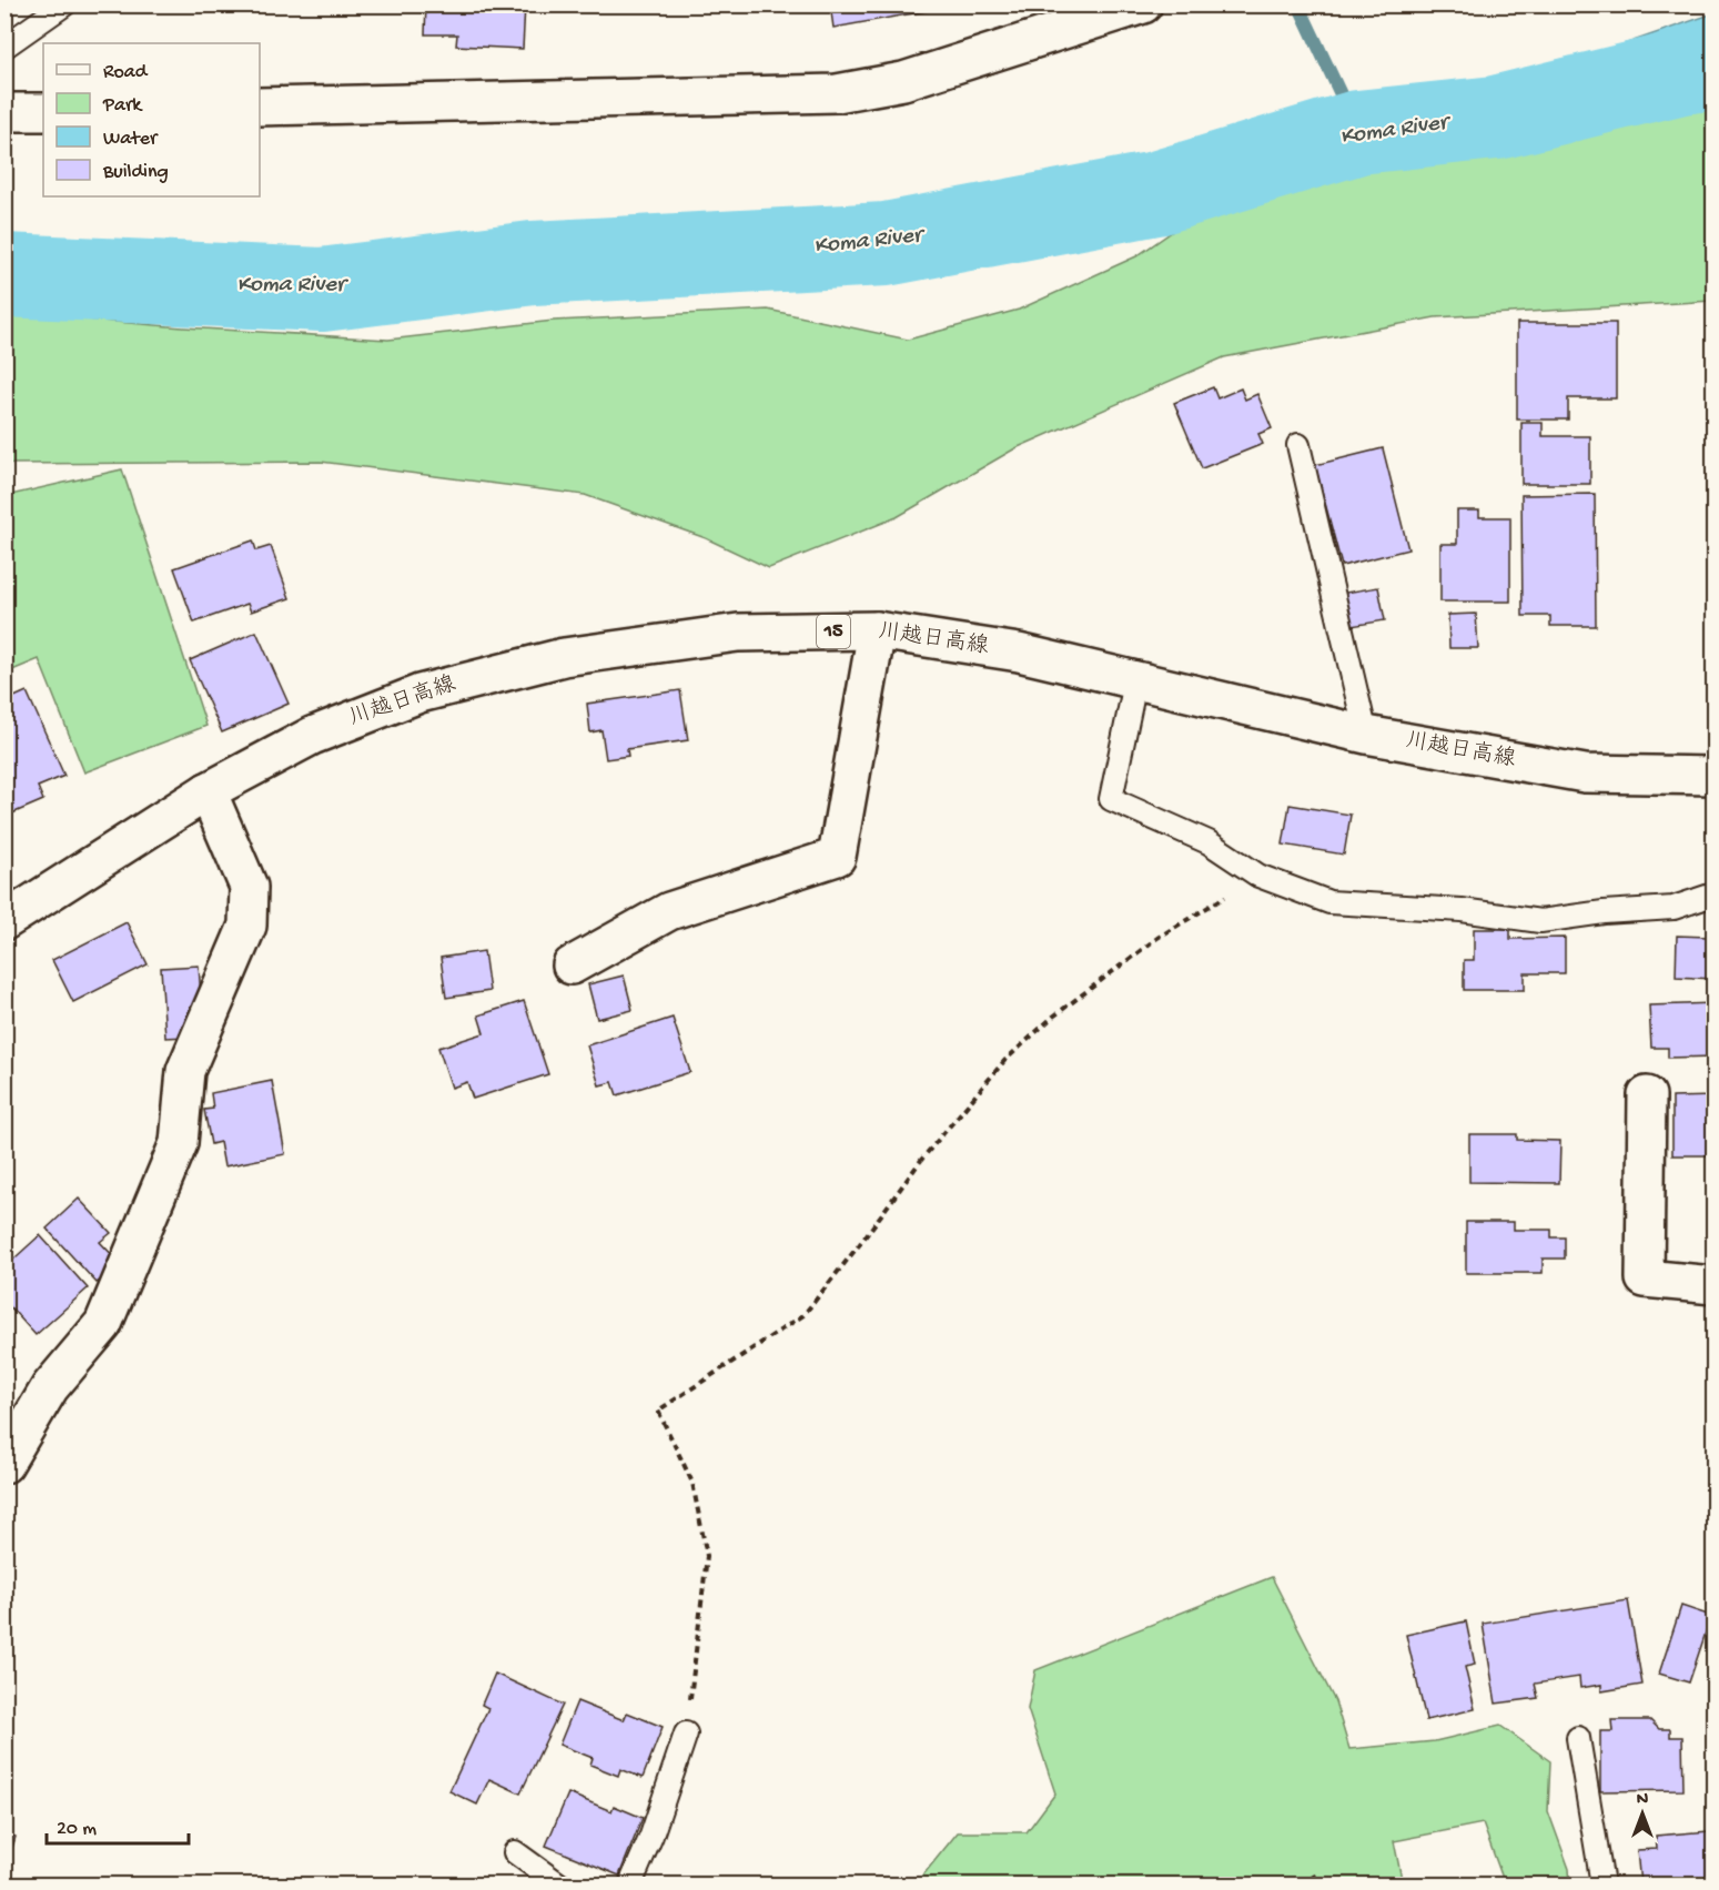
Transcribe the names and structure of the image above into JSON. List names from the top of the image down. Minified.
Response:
{"streets":{"street":["15","川越日高線"]},"water":["Koma River"],"legend":["Road","Park","Water","Building"],"scale_bar":"20 m","north":"top"}
